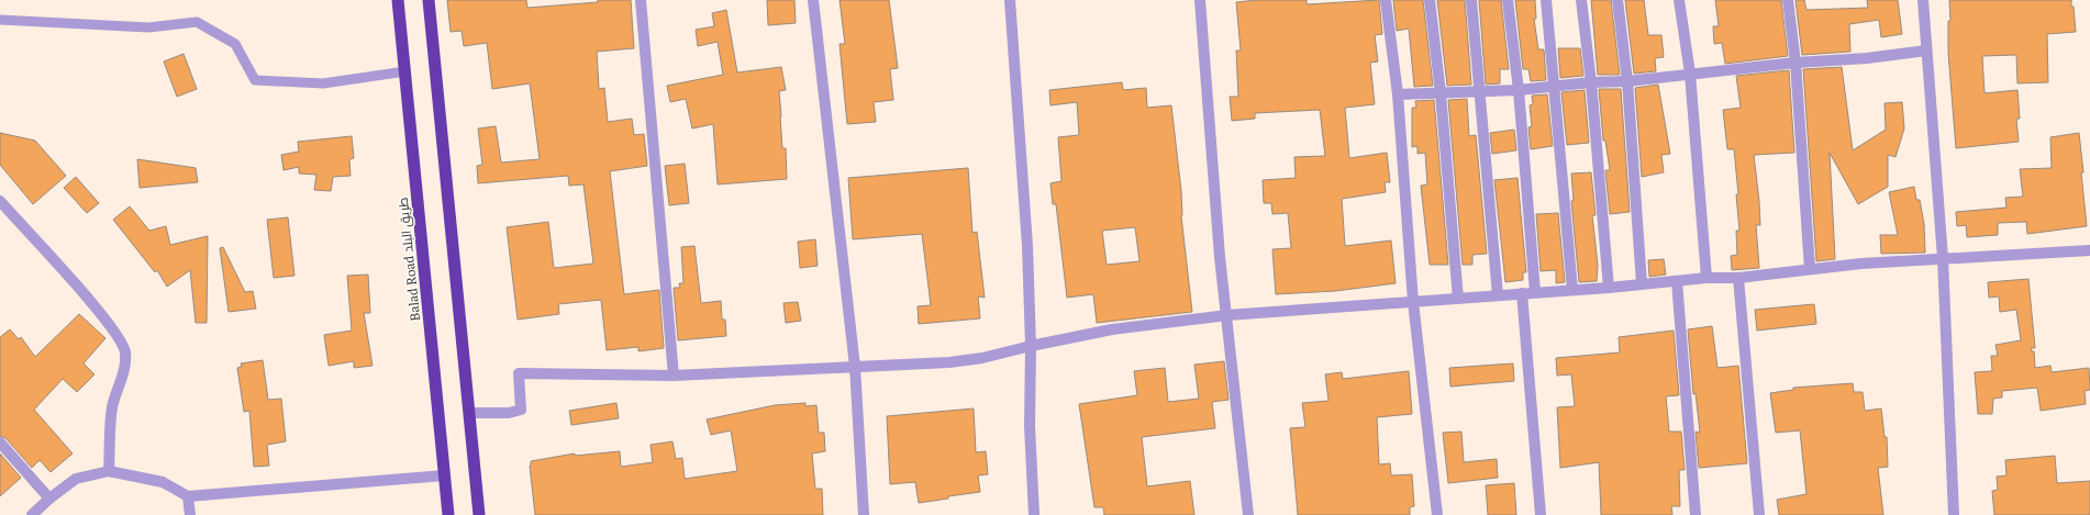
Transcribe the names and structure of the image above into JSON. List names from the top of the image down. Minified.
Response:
{"streets":{"highway":["Balad Road طريق البلد"]}}
